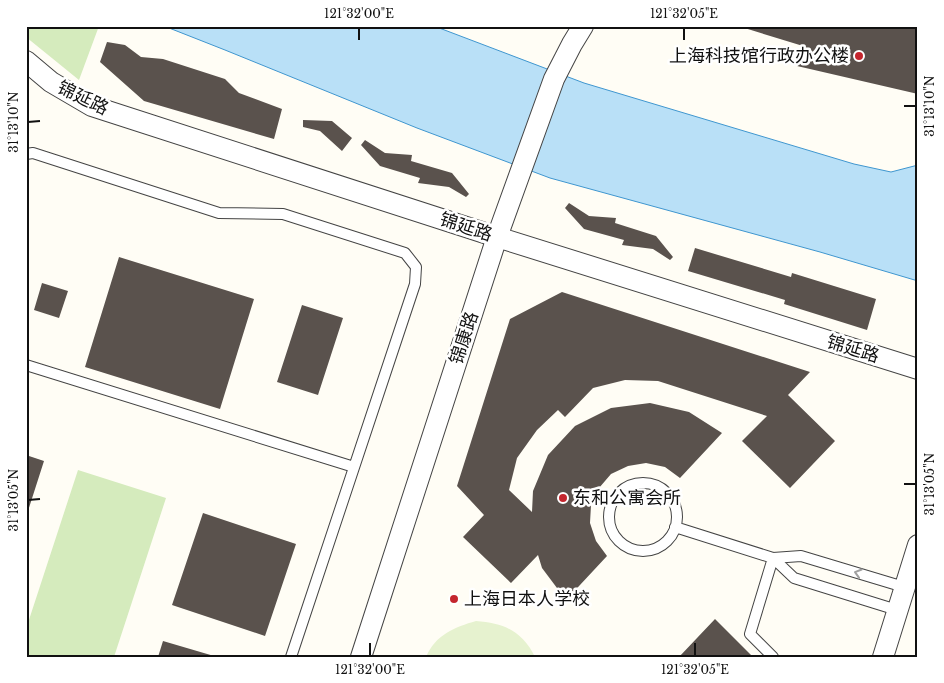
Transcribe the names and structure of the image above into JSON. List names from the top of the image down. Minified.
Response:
{"streets":{"street":["锦延路","锦康路"]},"crossings":[["锦延路","锦康路"]],"places":["上海科技馆行政办公楼","东和公寓会所","上海日本人学校"],"coordinates":["121°32'00\"E","121°32'05\"E","31°13'10\"N","31°13'05\"N"]}
